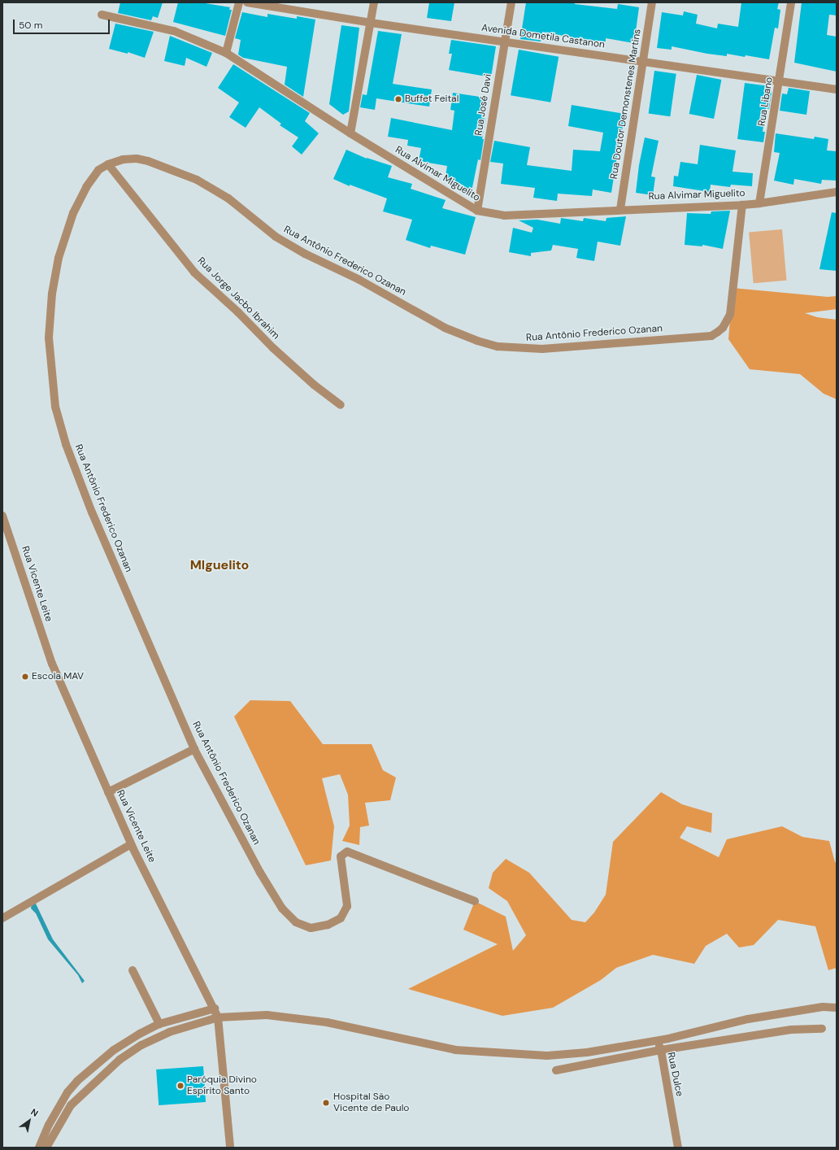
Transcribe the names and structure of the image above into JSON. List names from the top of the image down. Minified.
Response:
{"streets":{"street":["Avenida Dometila Castanon","Rua Libano","Rua Doutor Demonstenes Martins","Rua José Davi","Rua Alvimar Miguelito","Rua Antônio Frederico Ozanan","Rua Jorge Jacbo Ibrahim","Rua Vicente Leite","Rua Dulce"]},"crossings":[["Avenida Dometila Castanon","Rua Libano"],["Avenida Dometila Castanon","Rua Doutor Demonstenes Martins"],["Avenida Dometila Castanon","Rua José Davi"],["Rua Libano","Rua Alvimar Miguelito"],["Rua Doutor Demonstenes Martins","Rua Alvimar Miguelito"],["Rua José Davi","Rua Alvimar Miguelito"],["Rua Alvimar Miguelito","Rua Antônio Frederico Ozanan"],["Rua Antônio Frederico Ozanan","Rua Jorge Jacbo Ibrahim"]],"districts":["MIguelito"],"places":["Buffet Feital","Escola MAV","Paróquia Divino Espírito Santo","Hospital São Vicente de Paulo"],"scale_bar":"50 m","north":"top right"}
